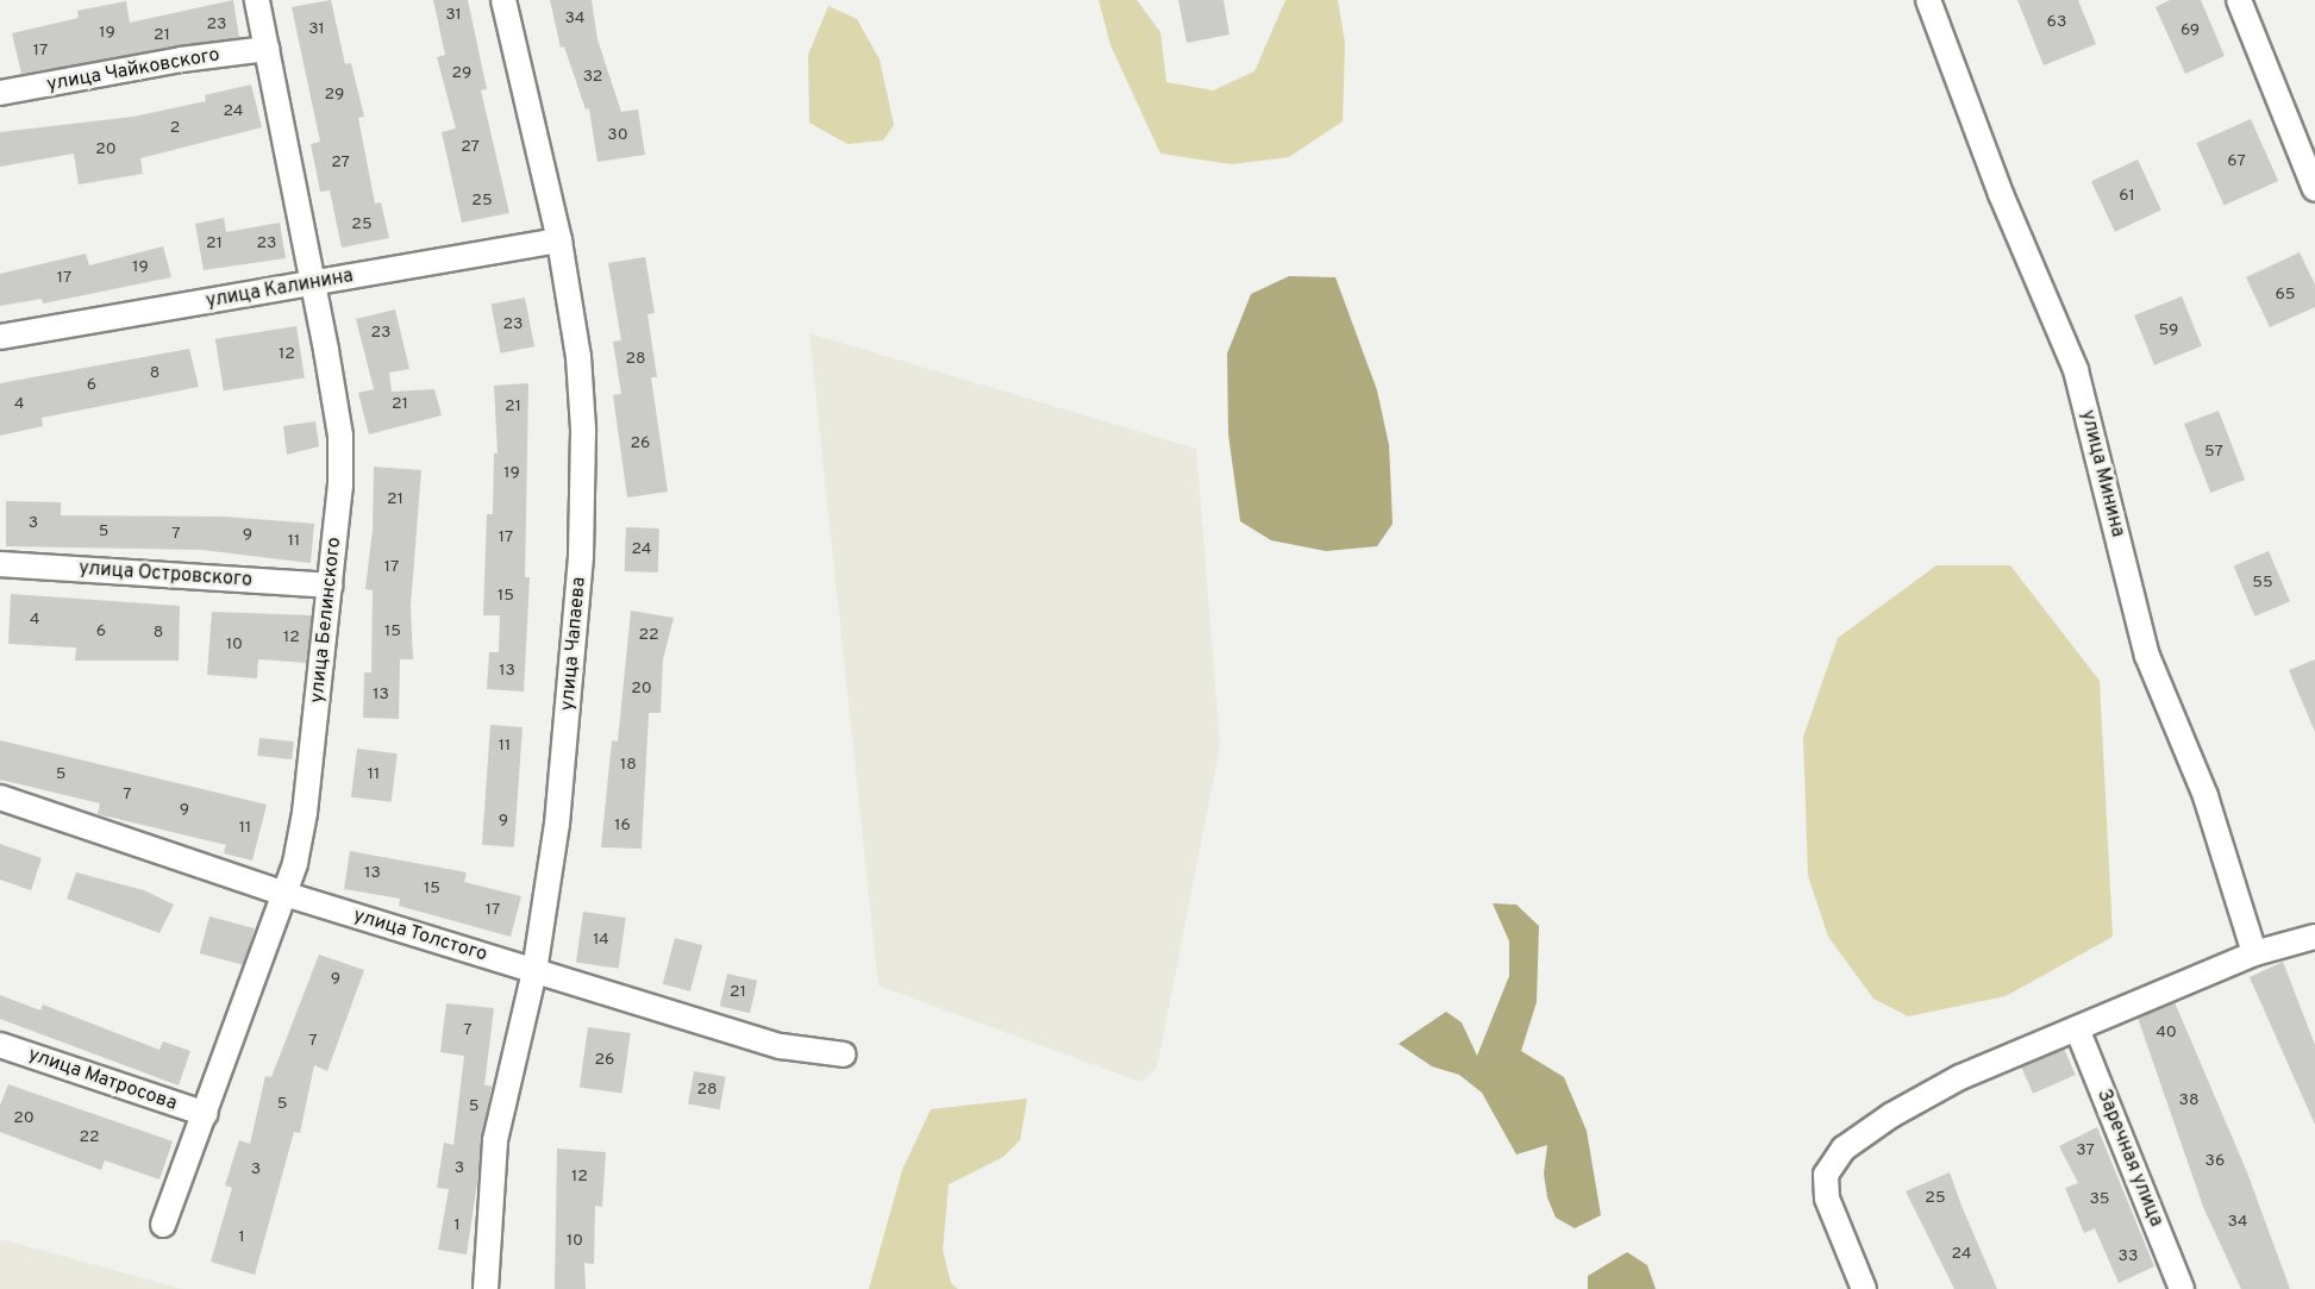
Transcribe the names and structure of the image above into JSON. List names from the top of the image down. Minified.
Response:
{"streets":{"street":["улица Чайковского","улица Калинина","улица Минина","улица Островского","улица Белинского","улица Чапаева","улица Толстого","улица Матросова","Заречная улица"]},"crossings":[["улица Чайковского","улица Белинского"],["улица Калинина","улица Белинского"],["улица Калинина","улица Чапаева"],["улица Островского","улица Белинского"],["улица Белинского","улица Толстого"],["улица Белинского","улица Матросова"],["улица Чапаева","улица Толстого"]],"house_numbers":["31","34","63","23","31","69","19","21","17","29","32","29","24","2","30","27","20","67","27","61","25","25","21","23","19","17","65","23","59","23","12","28","8","6","4","21","21","26","57","19","21","3","5","7","9","17","11","24","17","55","15","4","6","15","8","22","12","10","13","20","13","11","18","5","11","7","9","9","16","11","13","15","17","14","9","21","7","40","7","26","28","38","5","5","20","22","37","36","3","3","12","25","35","34","1","1","10","24","33"]}
